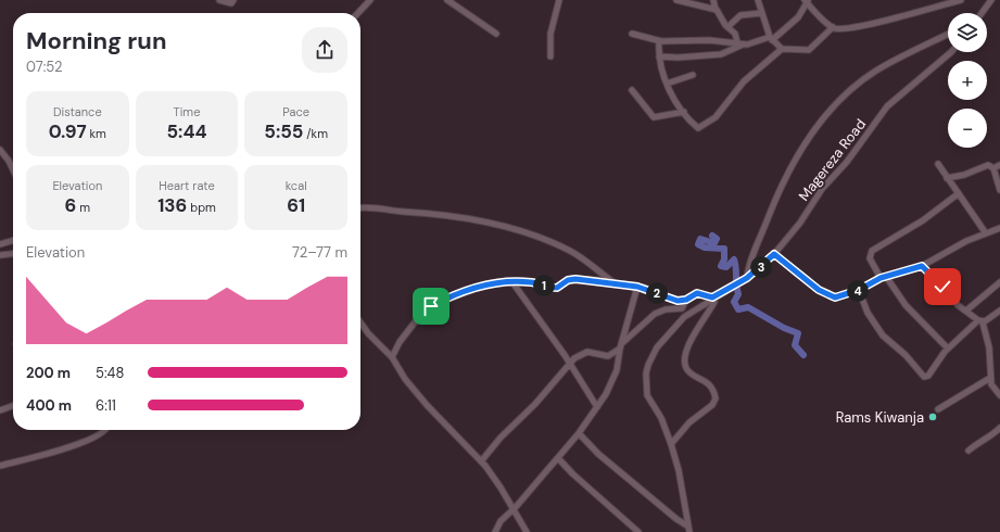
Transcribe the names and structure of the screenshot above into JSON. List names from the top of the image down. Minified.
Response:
{"streets":{"street":["Magereza Road"]},"places":["Rams Kiwanja"],"page":{"map_buttons":["+","−"],"heading":["Morning run","07:52"],"stats":[["Distance","0.97 km"],["Time","5:44"],["Pace","5:55 /km"],["Elevation","6 m"],["Heart rate","136 bpm"],["kcal","61"]],"chart":["Elevation","72–77 m"],"pins":["3","1","4","2"],"list":[{"name":"200 m","note":"5:48"},{"name":"400 m","note":"6:11"}]}}
